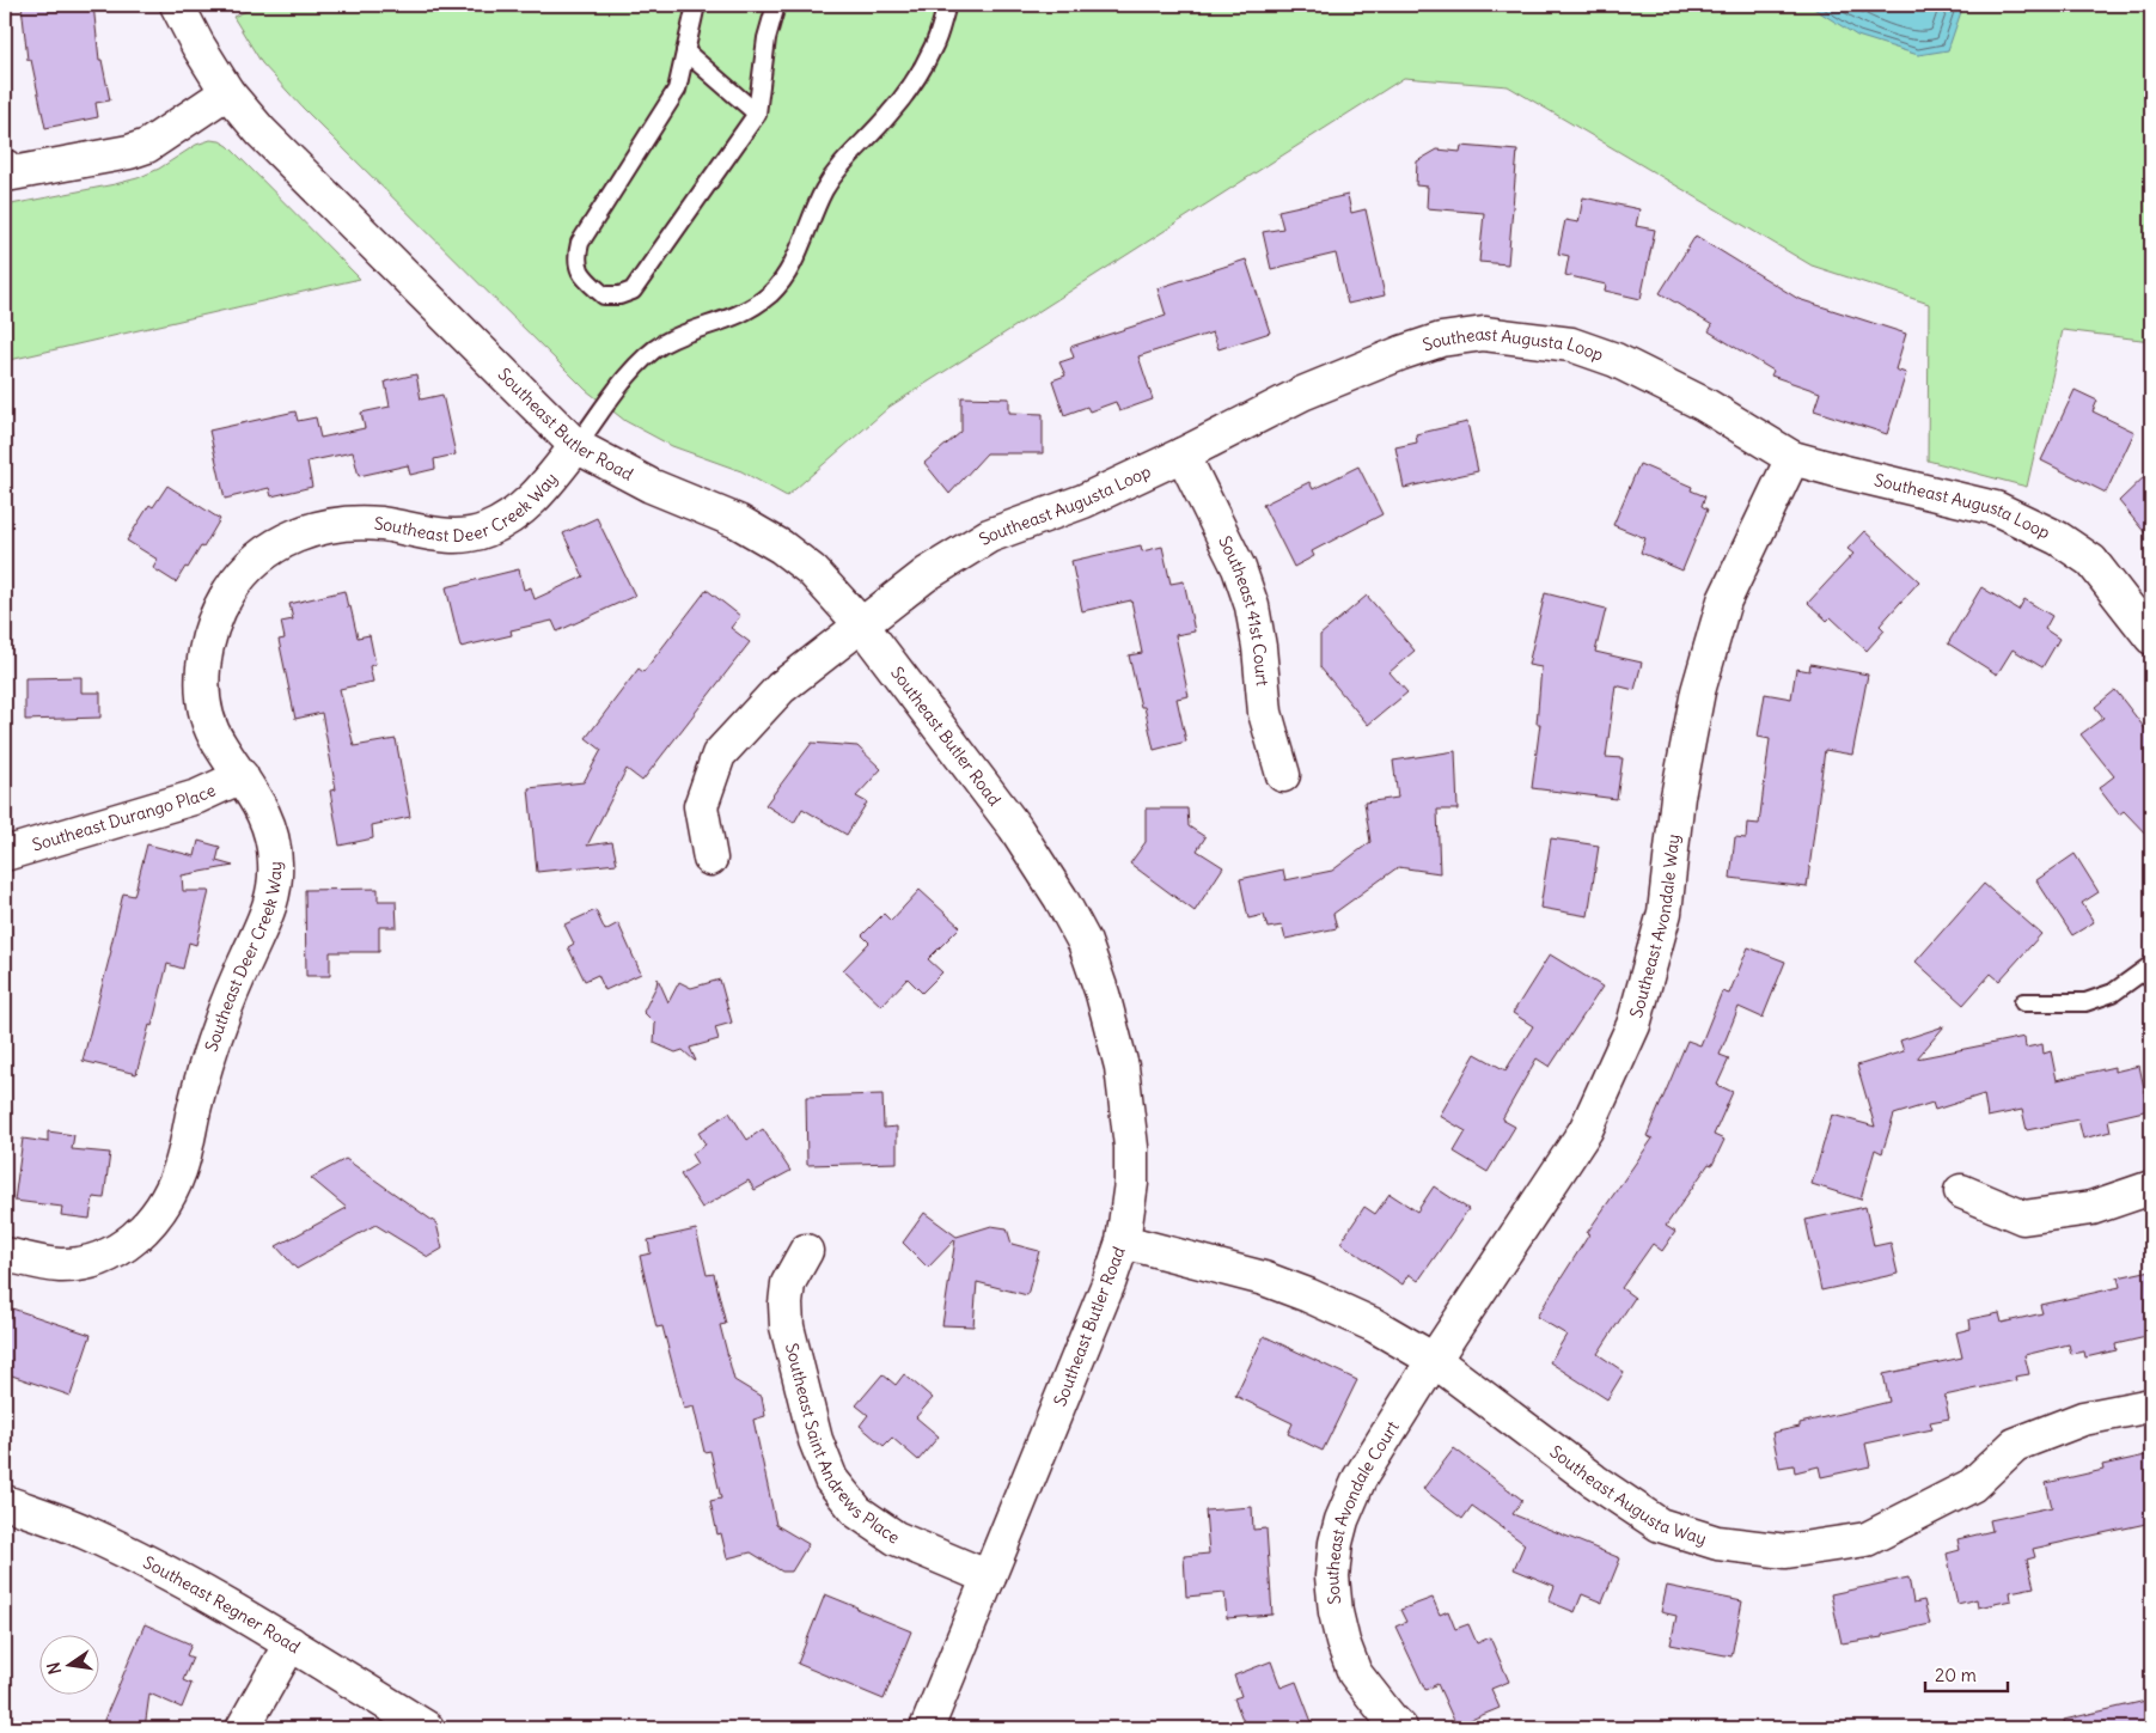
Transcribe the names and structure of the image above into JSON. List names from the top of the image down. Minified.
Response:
{"streets":{"street":["Southeast Augusta Loop","Southeast Butler Road","Southeast Deer Creek Way","Southeast 41st Court","Southeast Durango Place","Southeast Avondale Way","Southeast Saint Andrews Place","Southeast Augusta Way","Southeast Avondale Court","Southeast Regner Road"]},"crossings":[["Southeast Augusta Loop","Southeast Butler Road"],["Southeast Augusta Loop","Southeast 41st Court"],["Southeast Augusta Loop","Southeast Avondale Way"],["Southeast Butler Road","Southeast Deer Creek Way"],["Southeast Butler Road","Southeast Saint Andrews Place"],["Southeast Butler Road","Southeast Augusta Way"],["Southeast Deer Creek Way","Southeast Durango Place"],["Southeast Avondale Way","Southeast Augusta Way"],["Southeast Avondale Way","Southeast Avondale Court"],["Southeast Augusta Way","Southeast Avondale Court"]],"scale_bar":"20 m","north":"left"}
